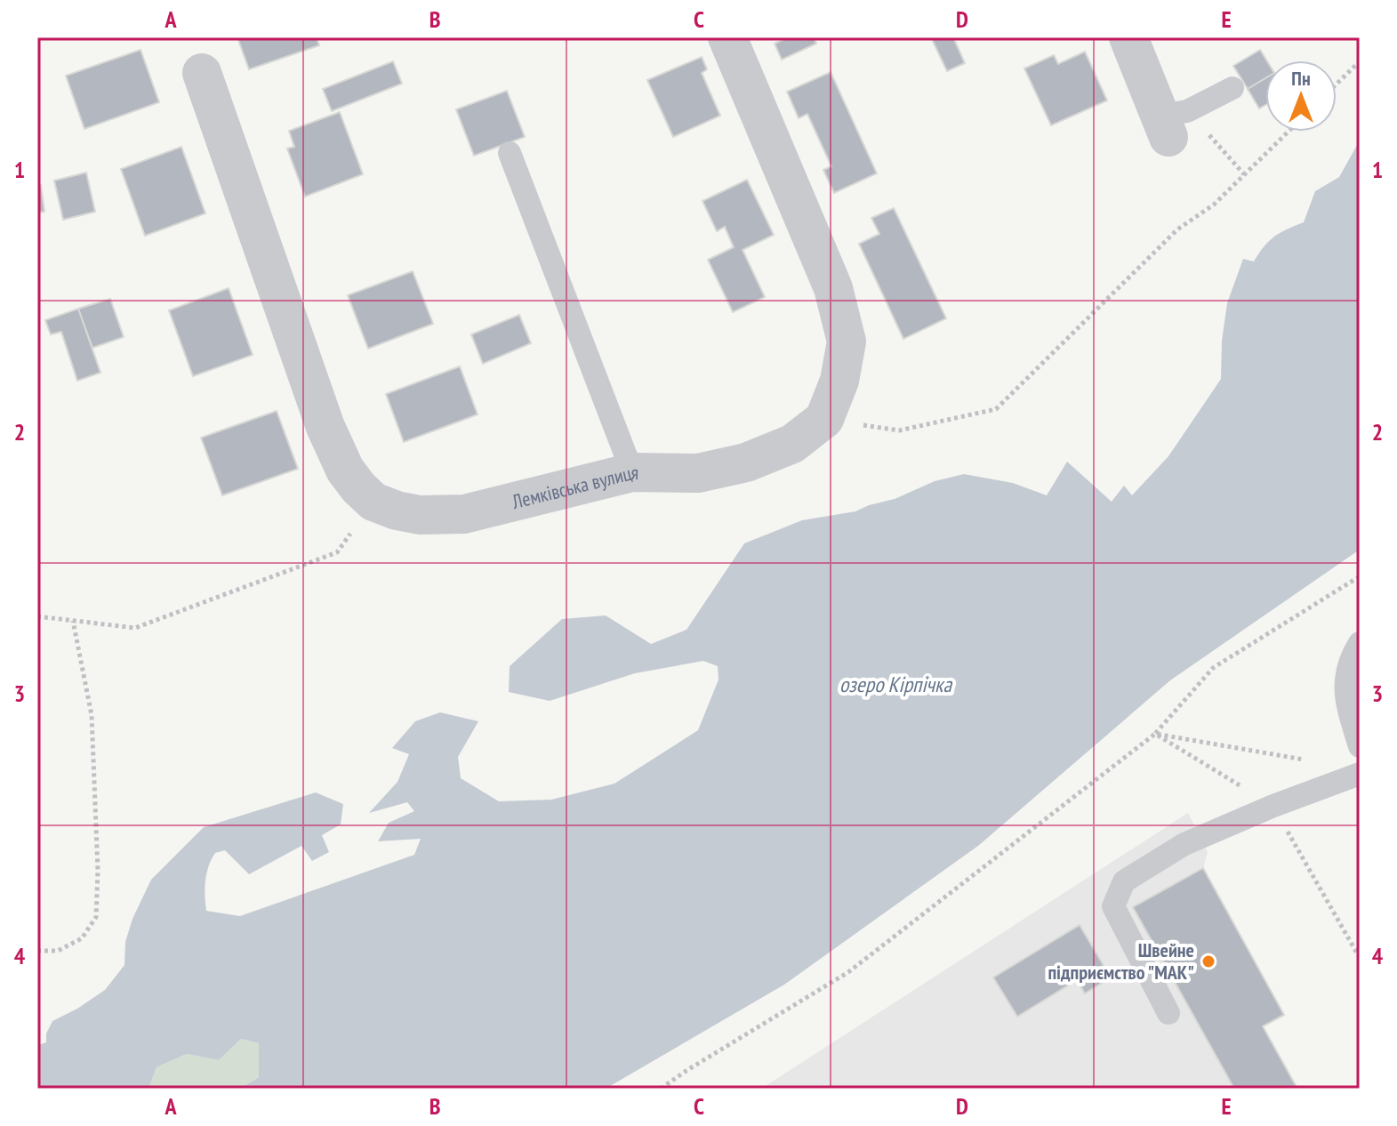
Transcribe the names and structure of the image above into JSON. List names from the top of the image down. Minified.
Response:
{"streets":{"street":["Лемківська вулиця"]},"water":["озеро Кірпічка"],"places":["Швейне підприємство \"МАК\""],"north":"top","grid":{"columns":["A","B","C","D","E"],"rows":["1","2","3","4"]}}
